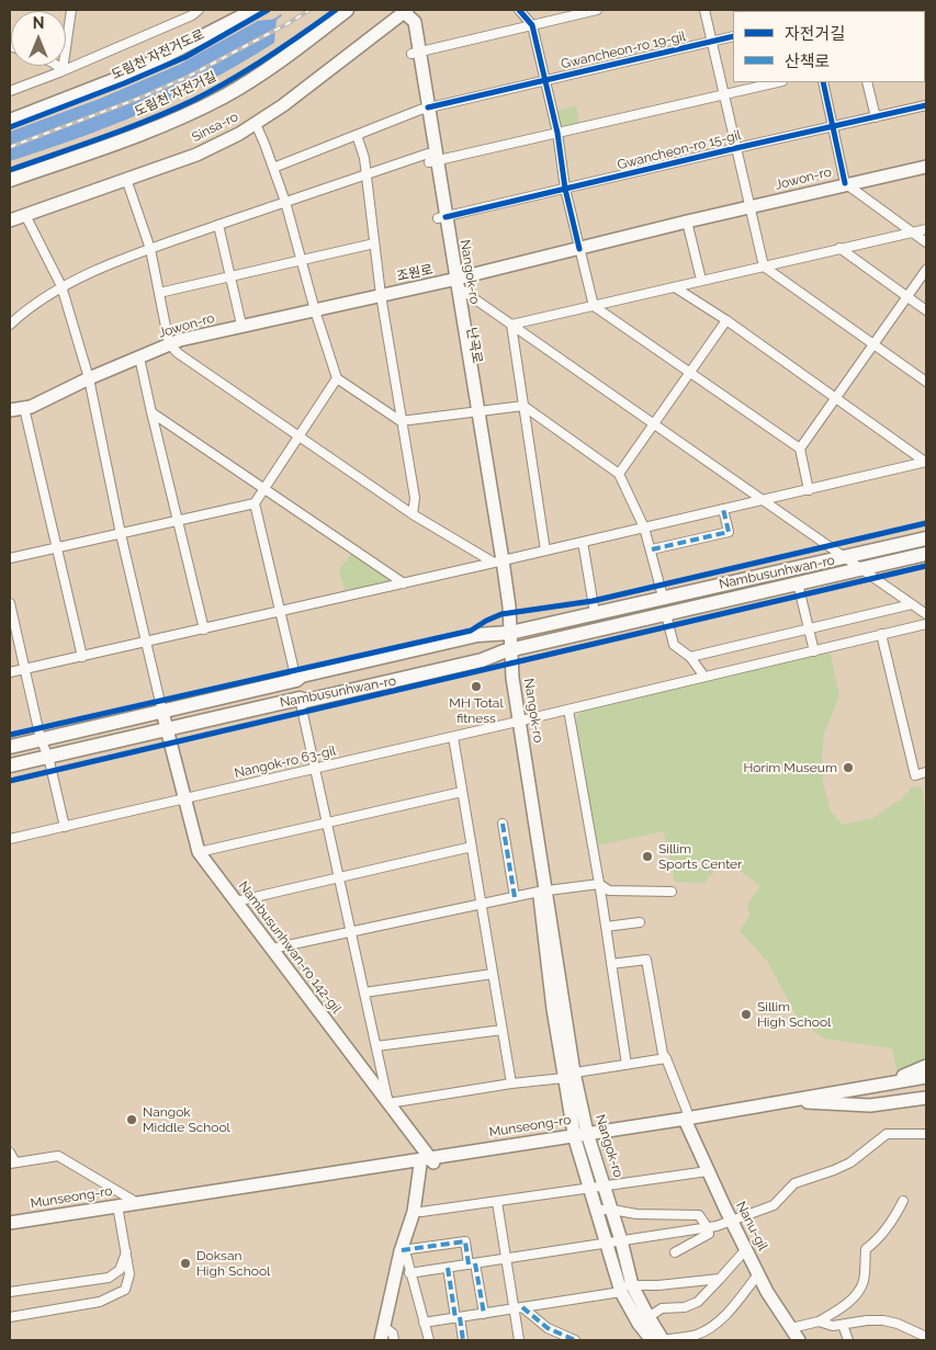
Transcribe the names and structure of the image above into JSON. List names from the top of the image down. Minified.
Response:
{"streets":{"main road":["Sinsa-ro","Jowon-ro","Nangok-ro","조원로","난곡로","Nambusunhwan-ro","Nambusunhwan-ro 142-gil","Munseong-ro","Nanu-gil"],"street":["Gwancheon-ro 19-gil","Gwancheon-ro 15-gil","Nangok-ro 63-gil"],"cycle path":["도림천 자전거도로","도림천 자전거길"]},"crossings":[["Gwancheon-ro 15-gil","난곡로"],["Jowon-ro","조원로"],["Jowon-ro","난곡로"],["Nangok-ro","난곡로"],["Nangok-ro","Nambusunhwan-ro"],["Nangok-ro","Nangok-ro 63-gil"],["Nangok-ro","Munseong-ro"],["조원로","난곡로"],["Nambusunhwan-ro","Nangok-ro 63-gil"],["Nambusunhwan-ro","Nambusunhwan-ro 142-gil"],["Nangok-ro 63-gil","Nambusunhwan-ro 142-gil"],["Nambusunhwan-ro 142-gil","Munseong-ro"],["Munseong-ro","Nanu-gil"]],"places":["MH Total fitness","Horim Museum","Sillim Sports Center","Sillim High School","Nangok Middle School","Doksan High School"],"legend":["자전거길","산책로"],"north":"top"}
